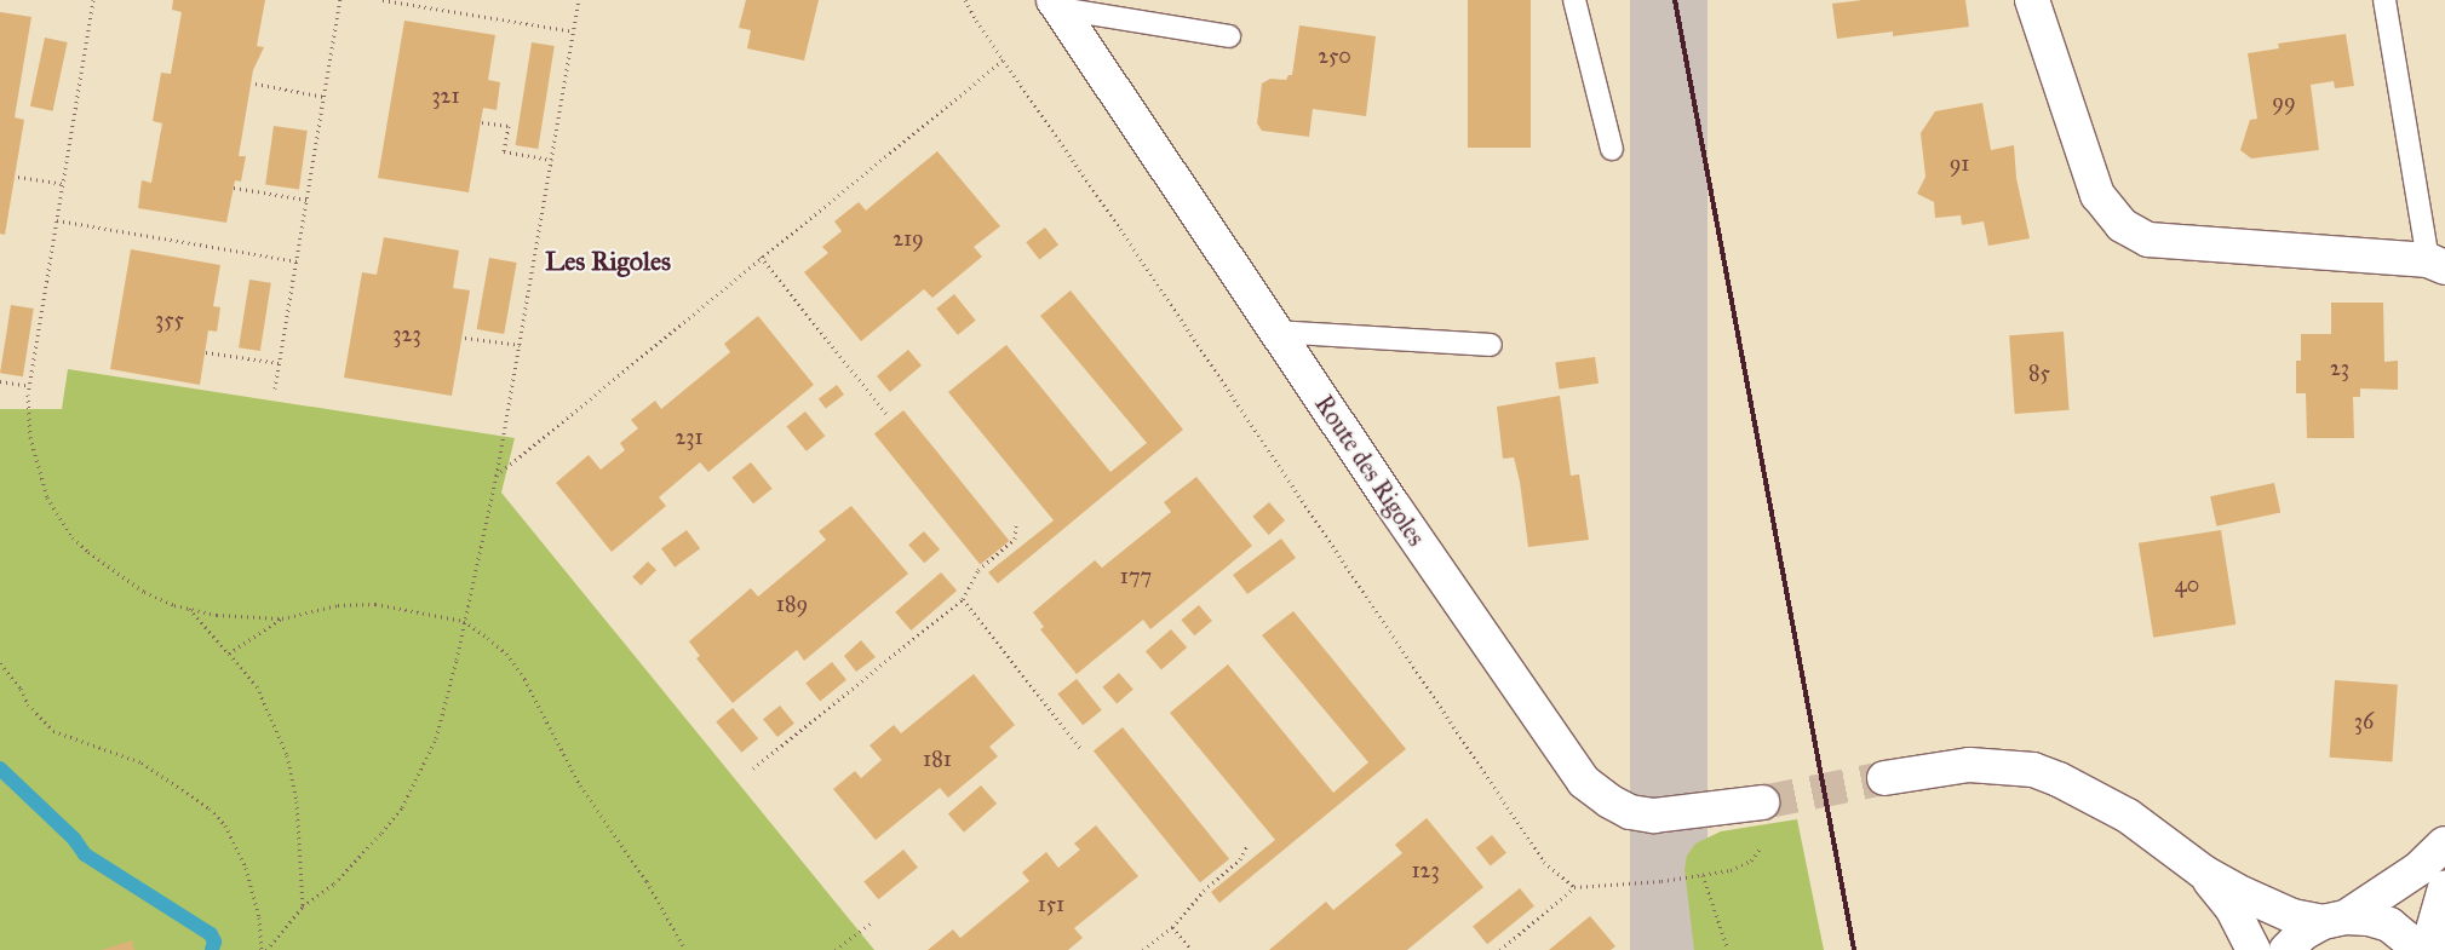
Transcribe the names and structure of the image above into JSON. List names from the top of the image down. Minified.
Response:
{"streets":{"street":["Route des Rigoles"]},"districts":["Les Rigoles"],"house_numbers":["250","321","99","91","219","355","323","23","85","231","177","40","189","36","181","123","151"]}
